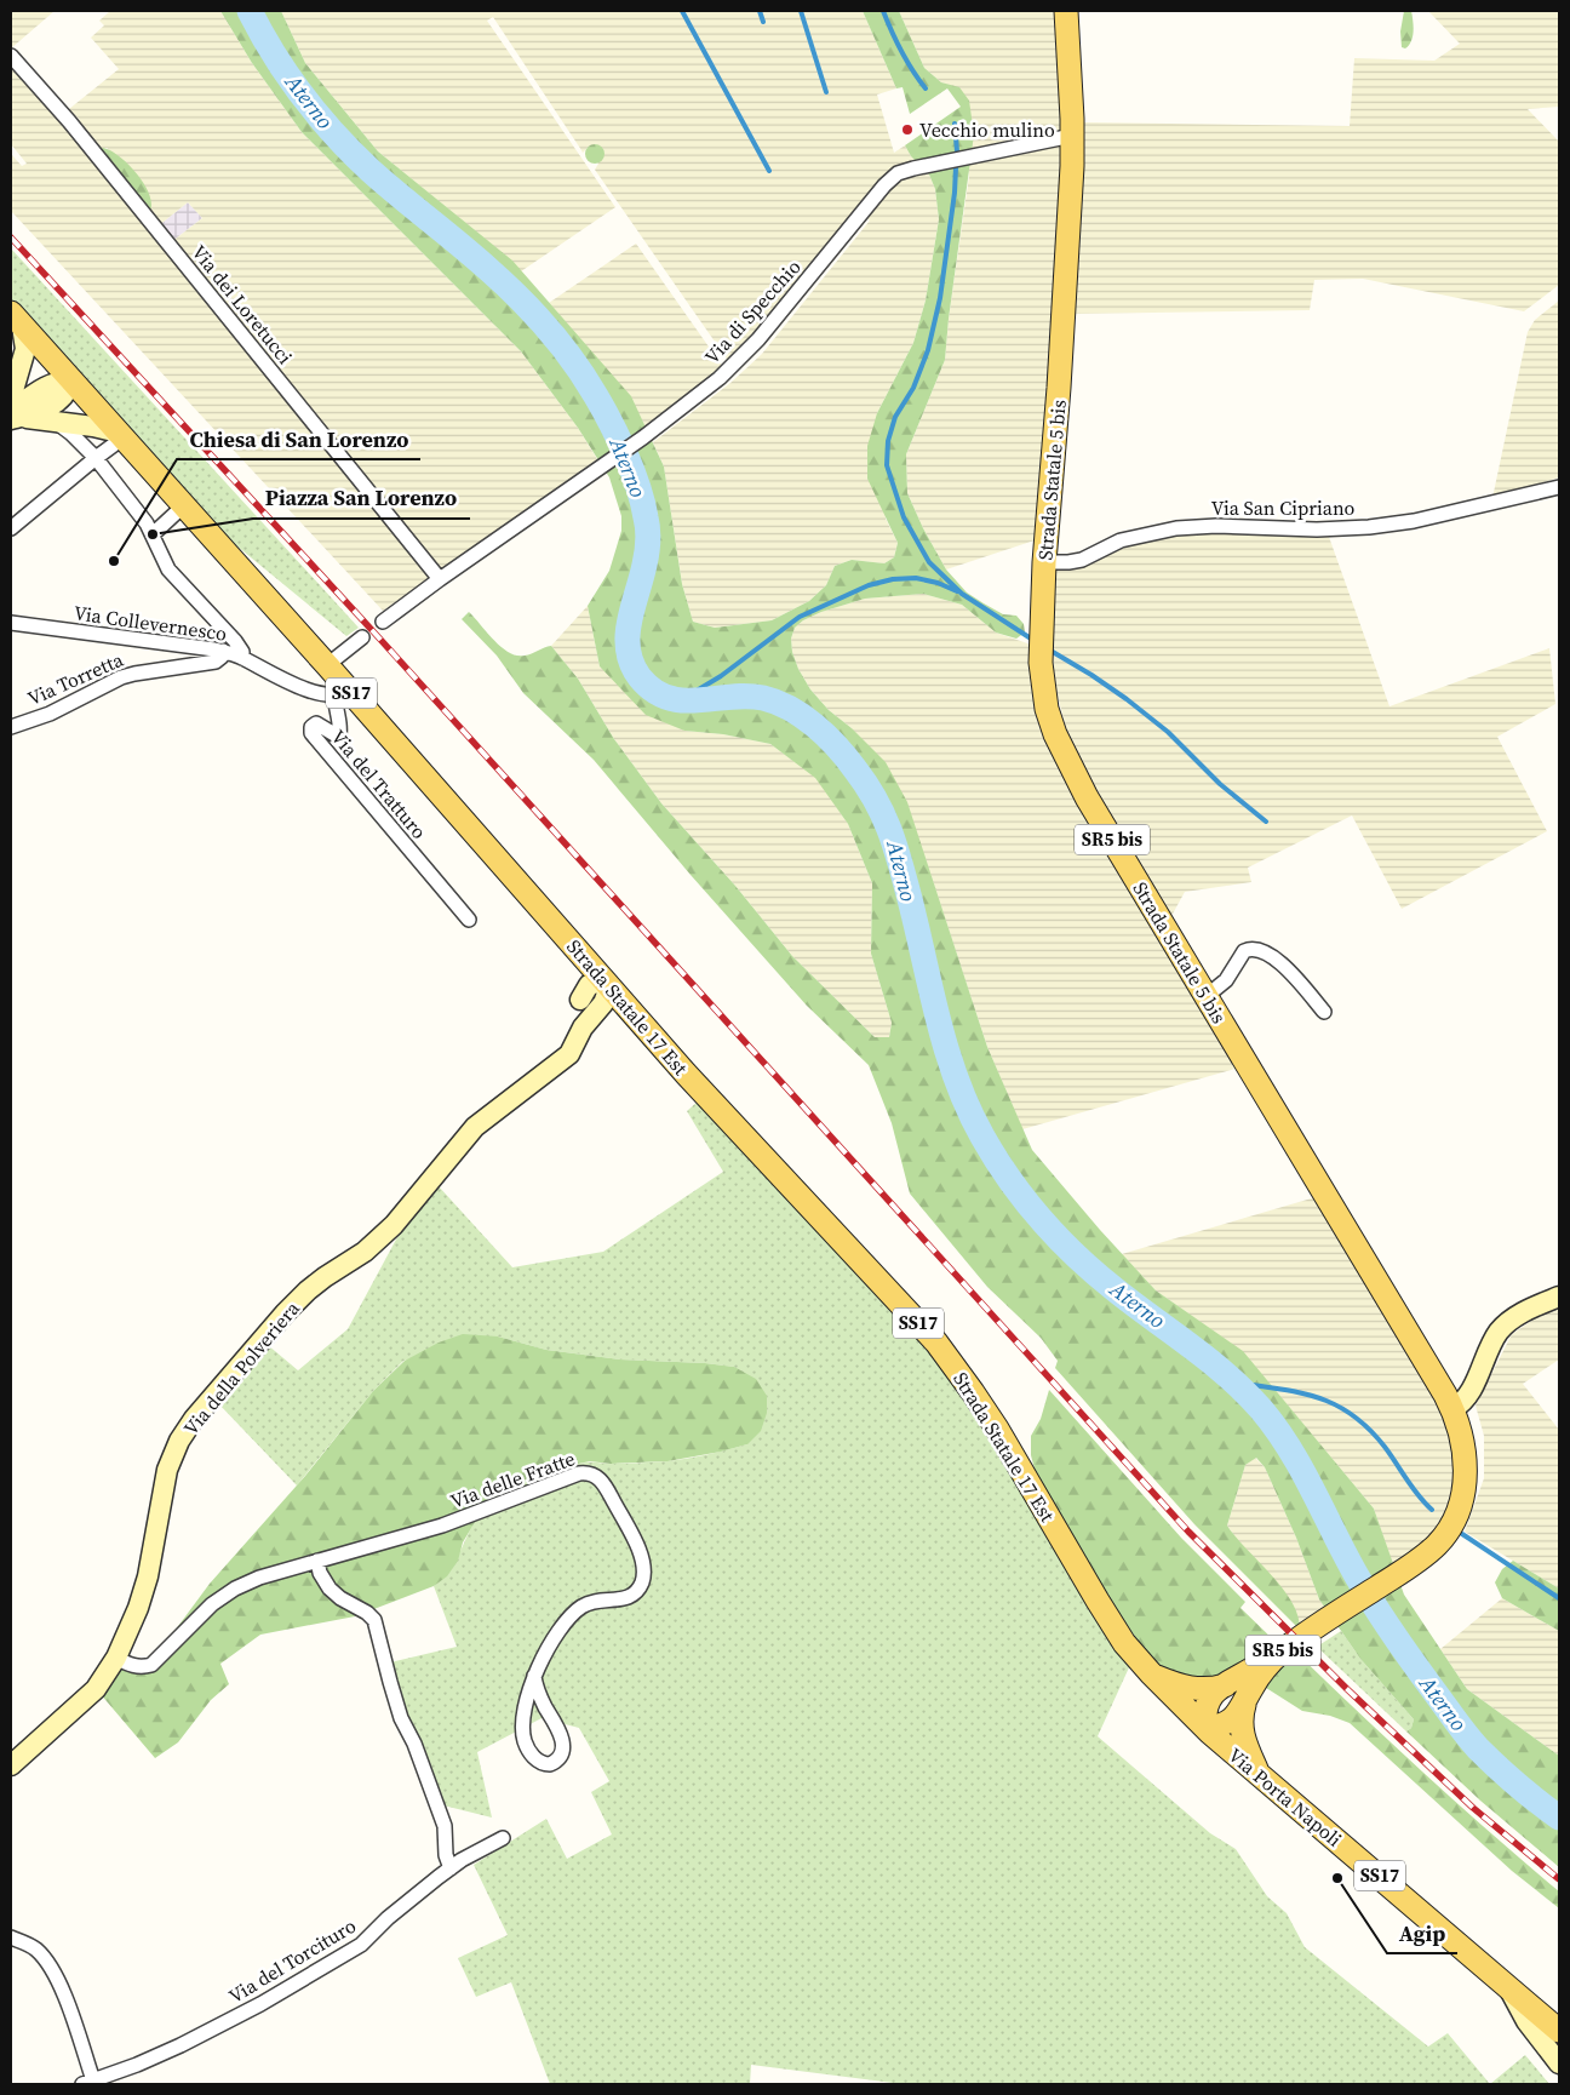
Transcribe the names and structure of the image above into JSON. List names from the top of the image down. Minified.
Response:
{"streets":{"main road":["Strada Statale 5 bis","SS17","SR5 bis","Strada Statale 17 Est","Via della Polveriera","Via Porta Napoli"],"street":["Via dei Loretucci","Via di Specchio","Via San Cipriano","Via Collevernesco","Via Torretta","Via del Tratturo","Via delle Fratte","Via del Torcituro"]},"crossings":[["Via dei Loretucci","Via di Specchio"],["Via di Specchio","Strada Statale 5 bis"],["Strada Statale 5 bis","Via San Cipriano"],["Strada Statale 5 bis","Strada Statale 17 Est"],["Strada Statale 5 bis","Via Porta Napoli"],["Via Collevernesco","Via Torretta"],["Via Collevernesco","Via del Tratturo"],["Via Collevernesco","Strada Statale 17 Est"],["Via del Tratturo","Strada Statale 17 Est"],["Strada Statale 17 Est","Via della Polveriera"],["Strada Statale 17 Est","Via Porta Napoli"],["Via della Polveriera","Via delle Fratte"]],"water":["Aterno"],"places":["Vecchio mulino","Piazza San Lorenzo","Chiesa di San Lorenzo","Agip"]}
